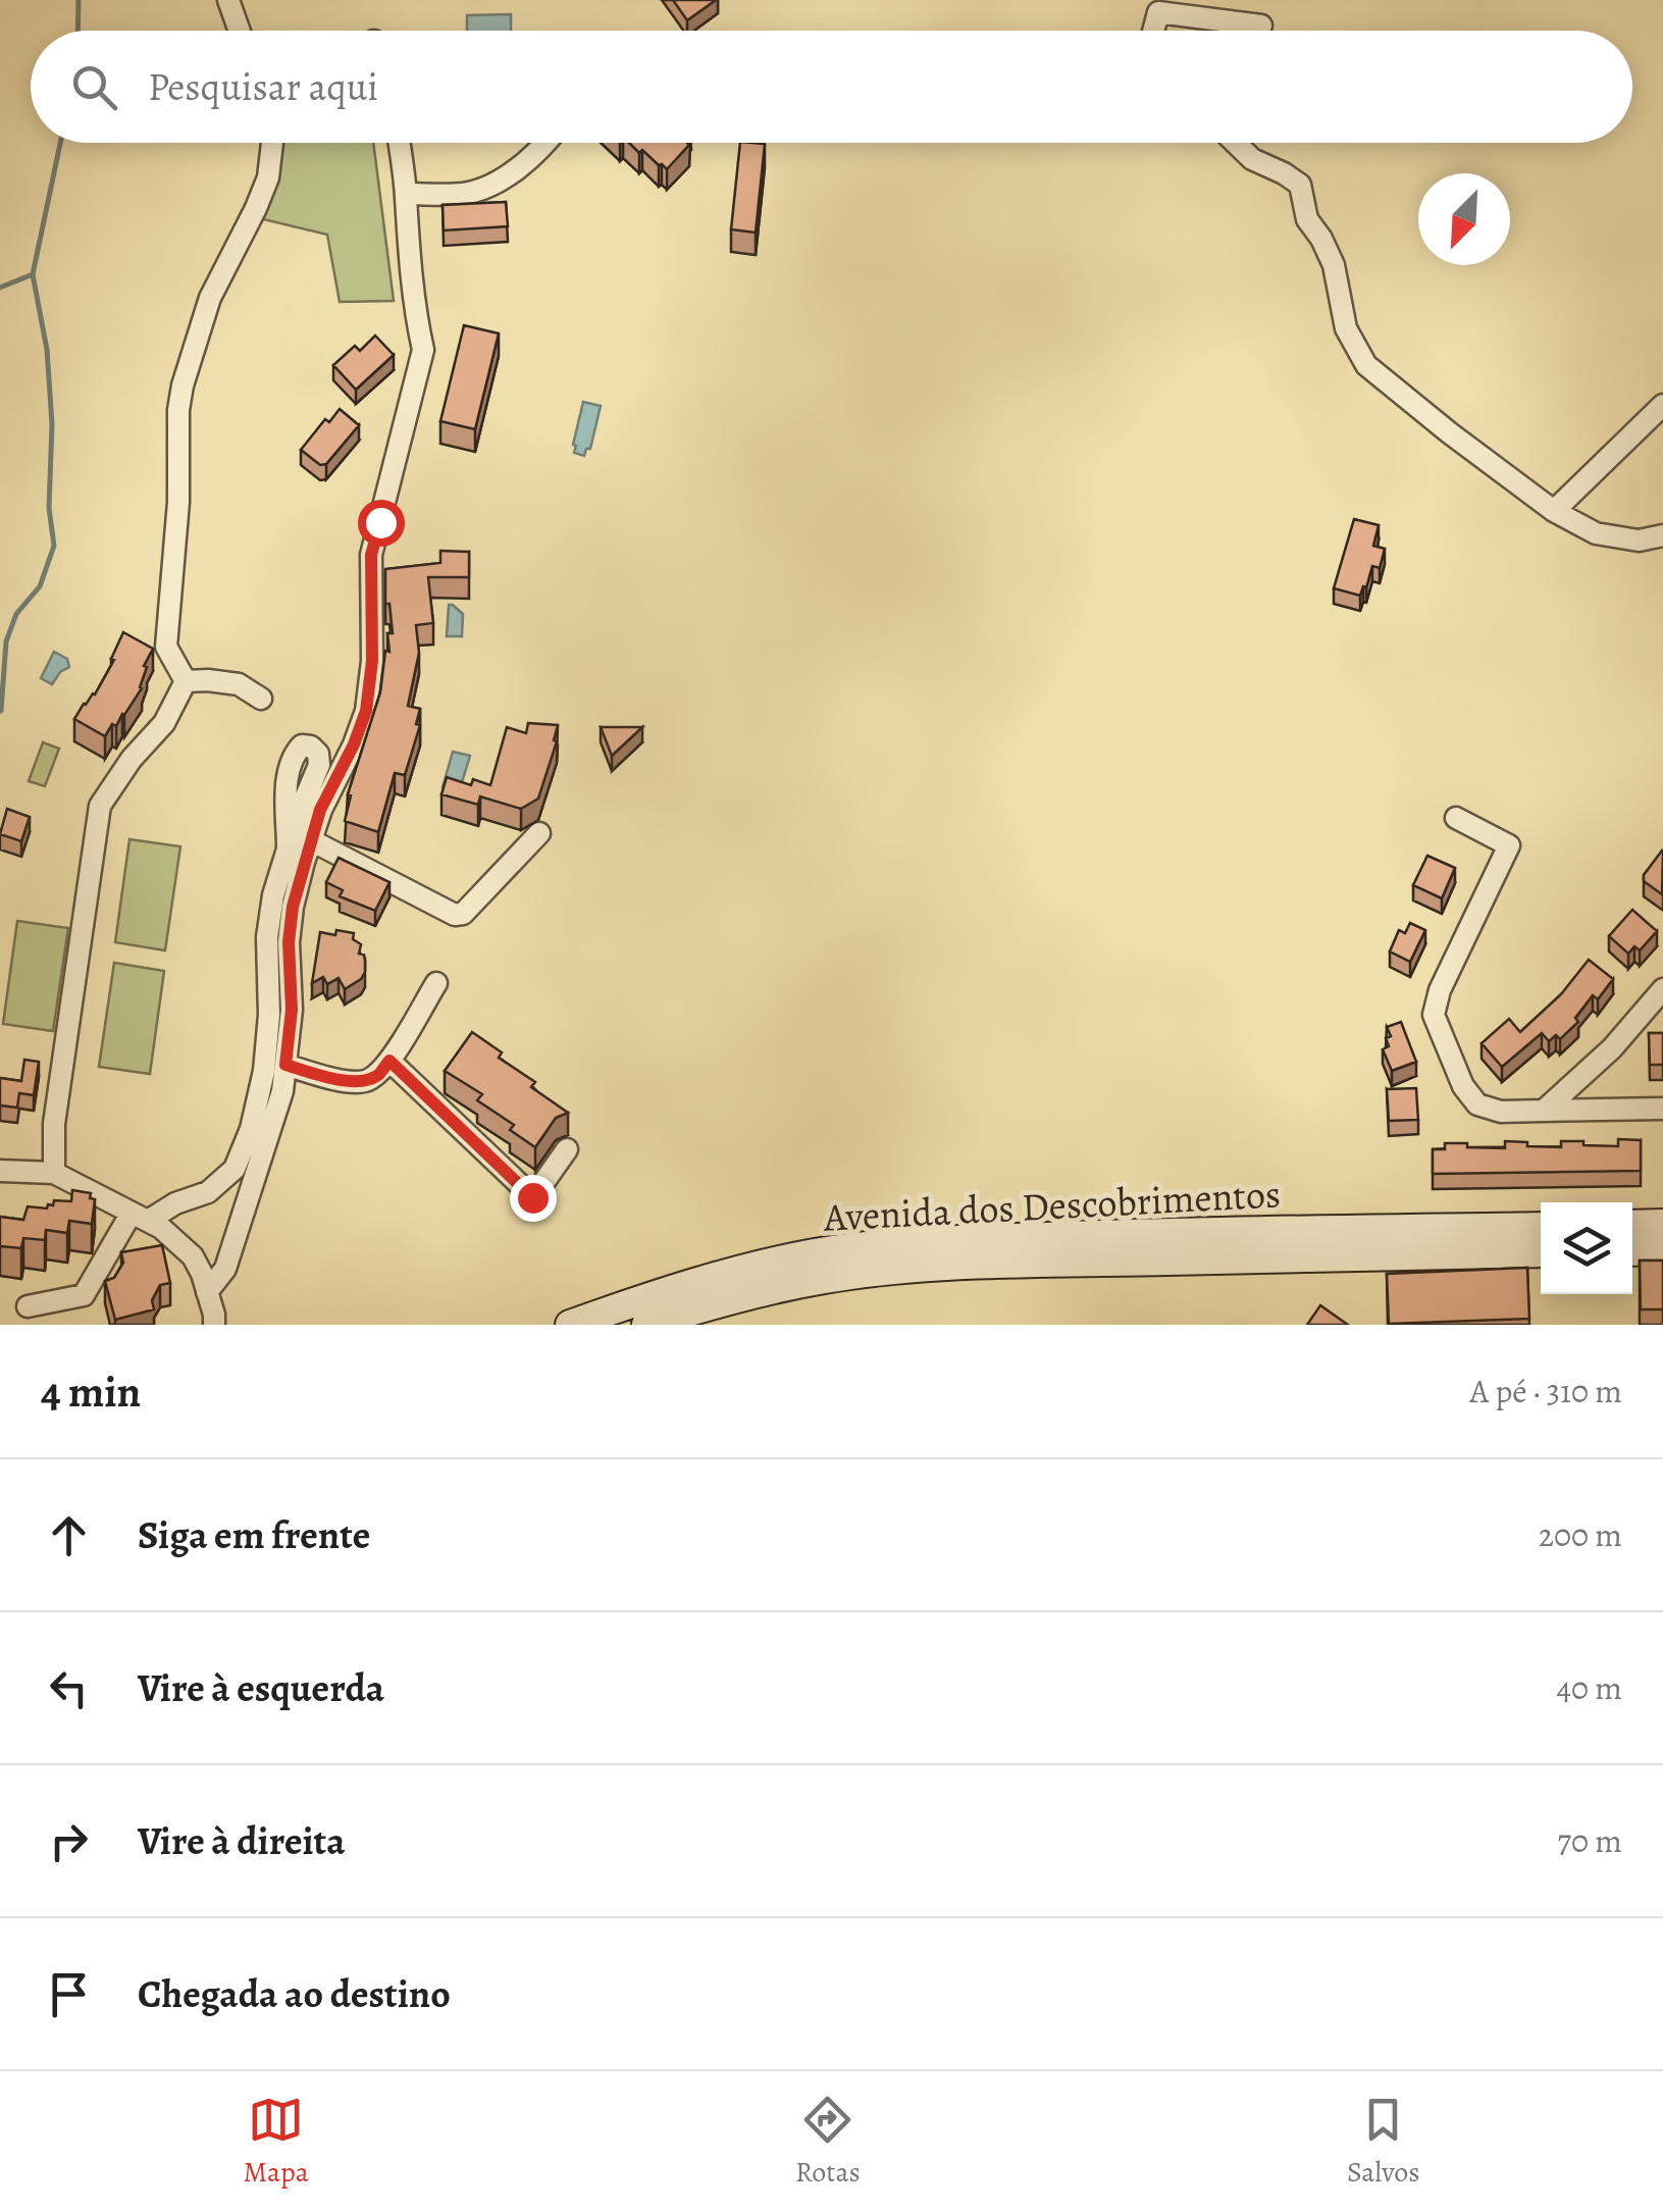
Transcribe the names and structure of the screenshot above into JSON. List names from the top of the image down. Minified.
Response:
{"streets":{"street":["Avenida dos Descobrimentos"]},"north":"bottom left","page":{"search":"Pesquisar aqui","heading":["4 min","A pé · 310 m"],"list":[["Siga em frente","200 m"],["Vire à esquerda","40 m"],["Vire à direita","70 m"],"Chegada ao destino"],"nav":["Mapa","Rotas","Salvos"]}}
